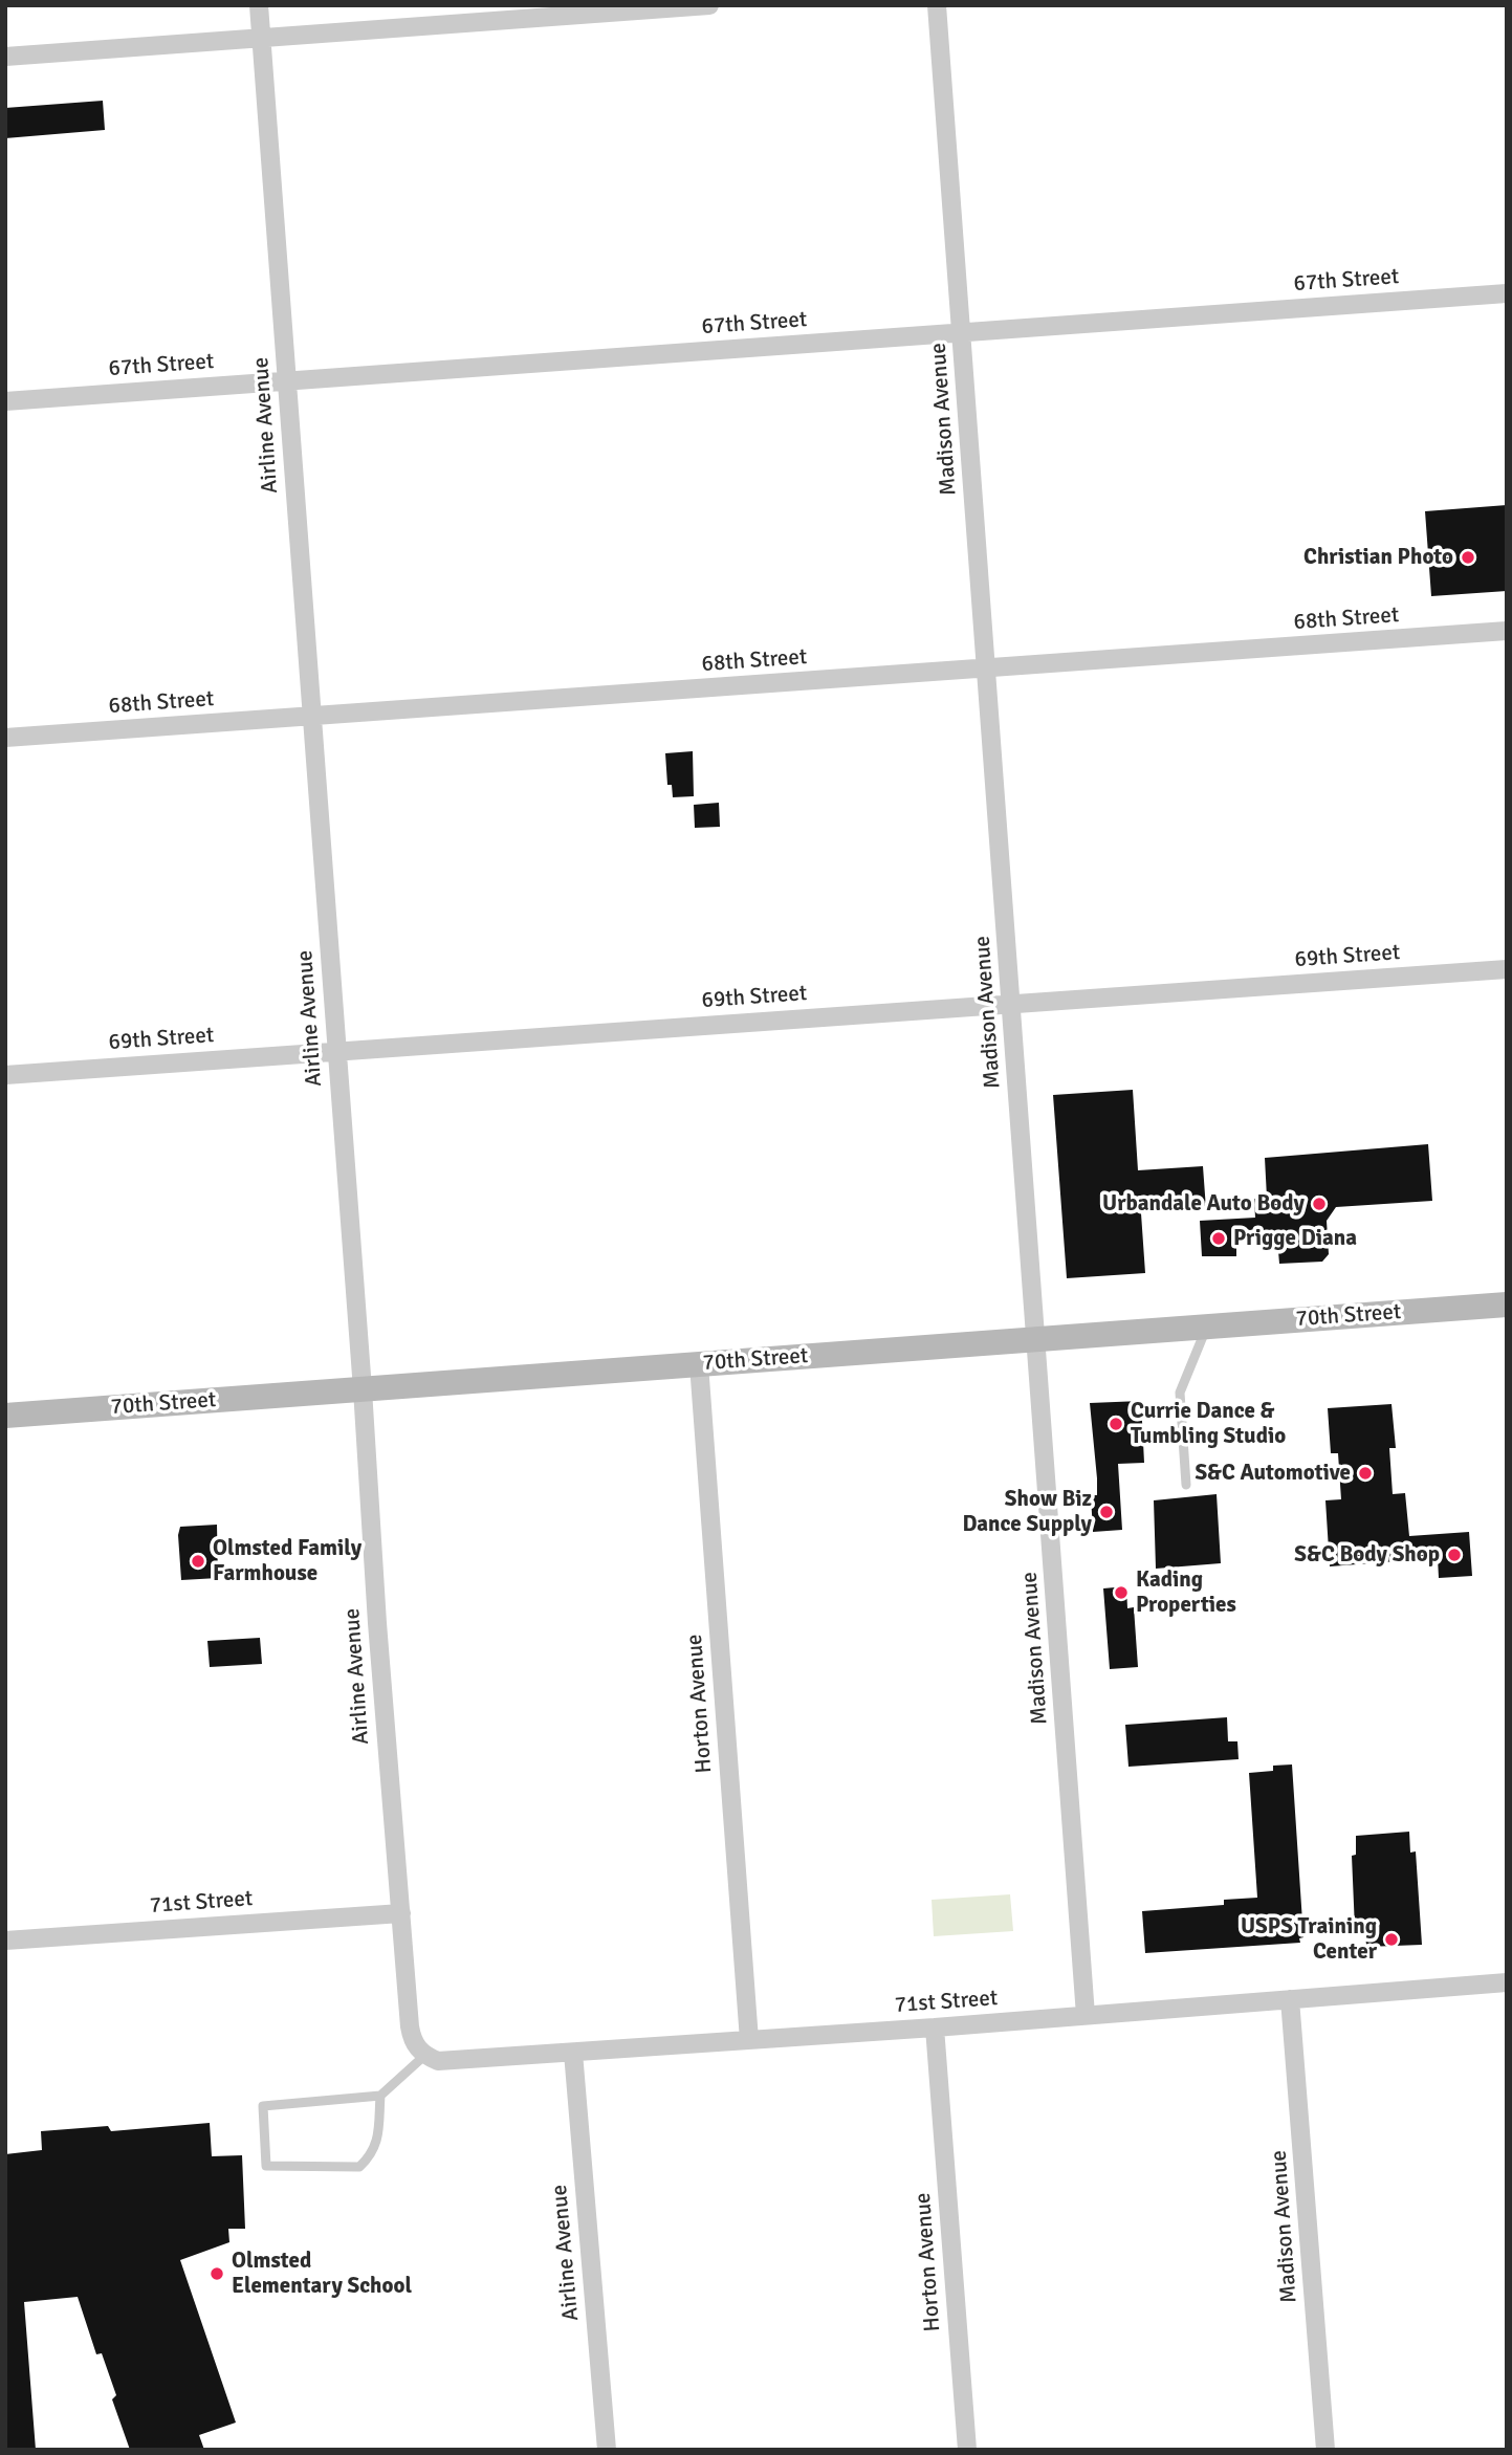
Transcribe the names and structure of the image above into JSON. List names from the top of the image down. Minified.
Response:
{"streets":{"main road":["70th Street"],"street":["67th Street","Madison Avenue","Airline Avenue","68th Street","69th Street","Horton Avenue","71st Street"]},"crossings":[["67th Street","Madison Avenue"],["67th Street","Airline Avenue"],["Madison Avenue","68th Street"],["Madison Avenue","69th Street"],["Madison Avenue","70th Street"],["Madison Avenue","71st Street"],["Airline Avenue","68th Street"],["Airline Avenue","69th Street"],["Airline Avenue","70th Street"],["Airline Avenue","71st Street"],["70th Street","Horton Avenue"],["Horton Avenue","71st Street"]],"places":["Christian Photo","Urbandale Auto Body","Prigge Diana","Currie Dance & Tumbling Studio","S&C Automotive","Show Biz Dance Supply","S&C Body Shop","Olmsted Family Farmhouse","Kading Properties","USPS Training Center","Olmsted Elementary School"]}
